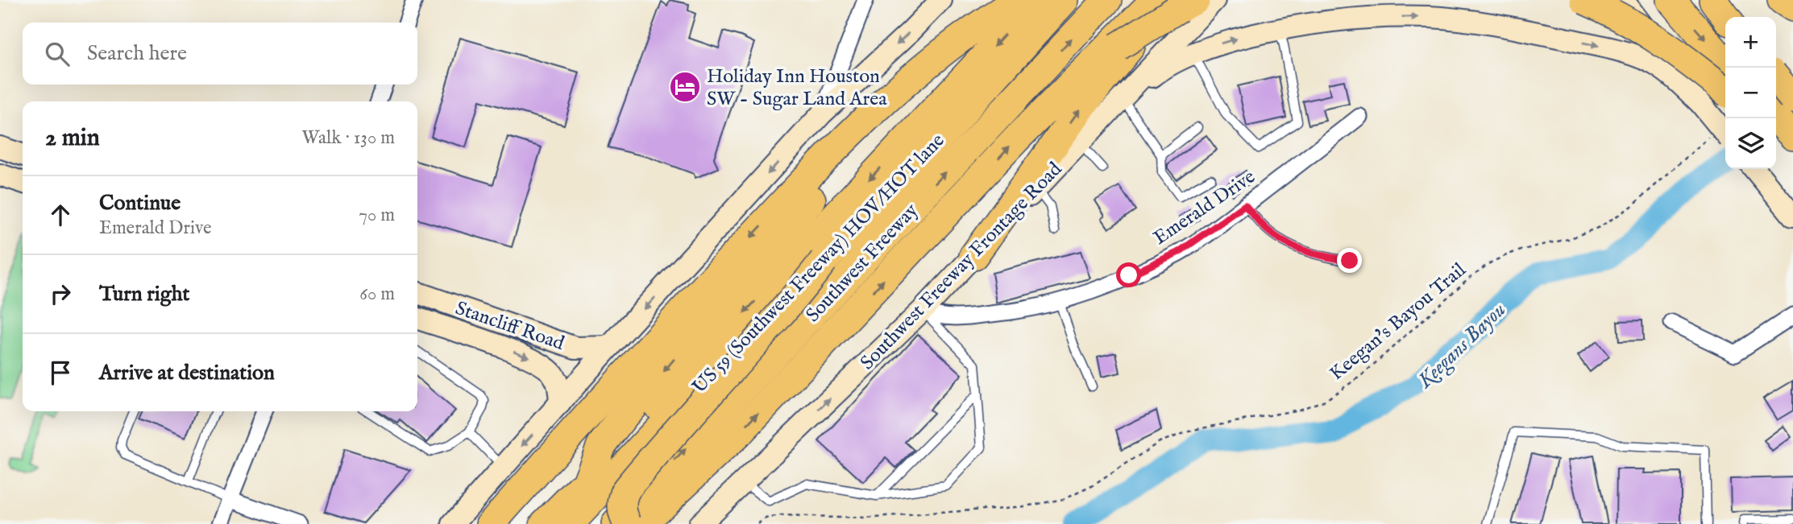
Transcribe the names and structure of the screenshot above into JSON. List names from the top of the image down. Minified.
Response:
{"streets":{"highway":["Southwest Freeway","US 59 (Southwest Freeway) HOV/HOT lane"],"main road":["Southwest Freeway Frontage Road","Stancliff Road"],"street":["Emerald Drive"],"path":["Keegan's Bayou Trail"]},"crossings":[["Emerald Drive","Southwest Freeway Frontage Road"]],"water":["Keegans Bayou"],"places":{"hotel":["Holiday Inn Houston SW - Sugar Land Area"]},"page":{"map_buttons":["+","−"],"search":"Search here","heading":["2 min","Walk · 130 m"],"list":[["Continue","Emerald Drive","70 m"],["Turn right","60 m"],"Arrive at destination"]}}
